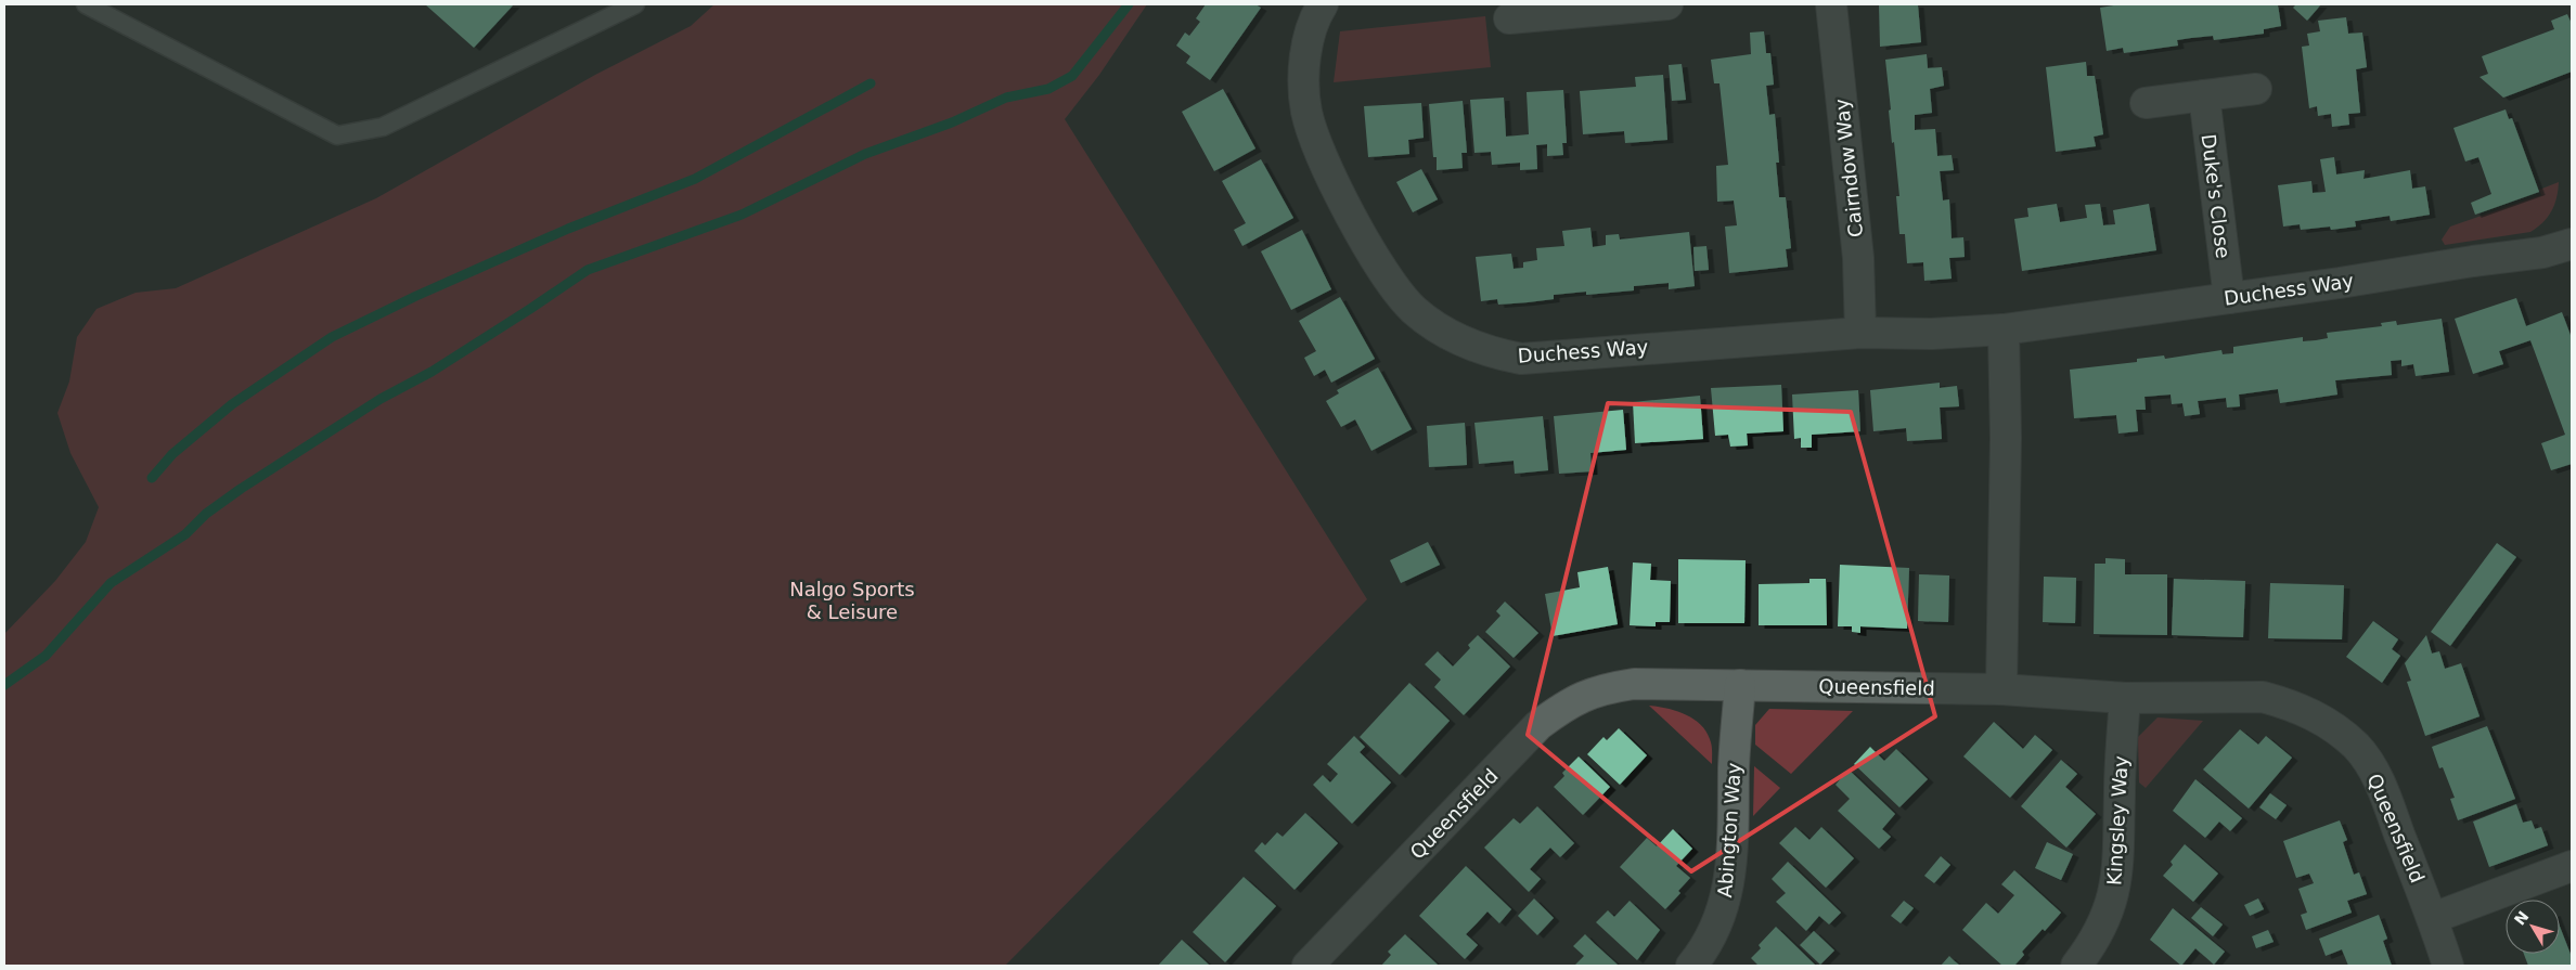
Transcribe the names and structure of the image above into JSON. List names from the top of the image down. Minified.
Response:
{"streets":{"street":["Cairndow Way","Duke's Close","Duchess Way","Queensfield","Kingsley Way","Abington Way"]},"crossings":[["Cairndow Way","Duchess Way"],["Duke's Close","Duchess Way"],["Queensfield","Kingsley Way"],["Queensfield","Abington Way"]],"parks":["Nalgo Sports & Leisure"],"north":"top left"}
